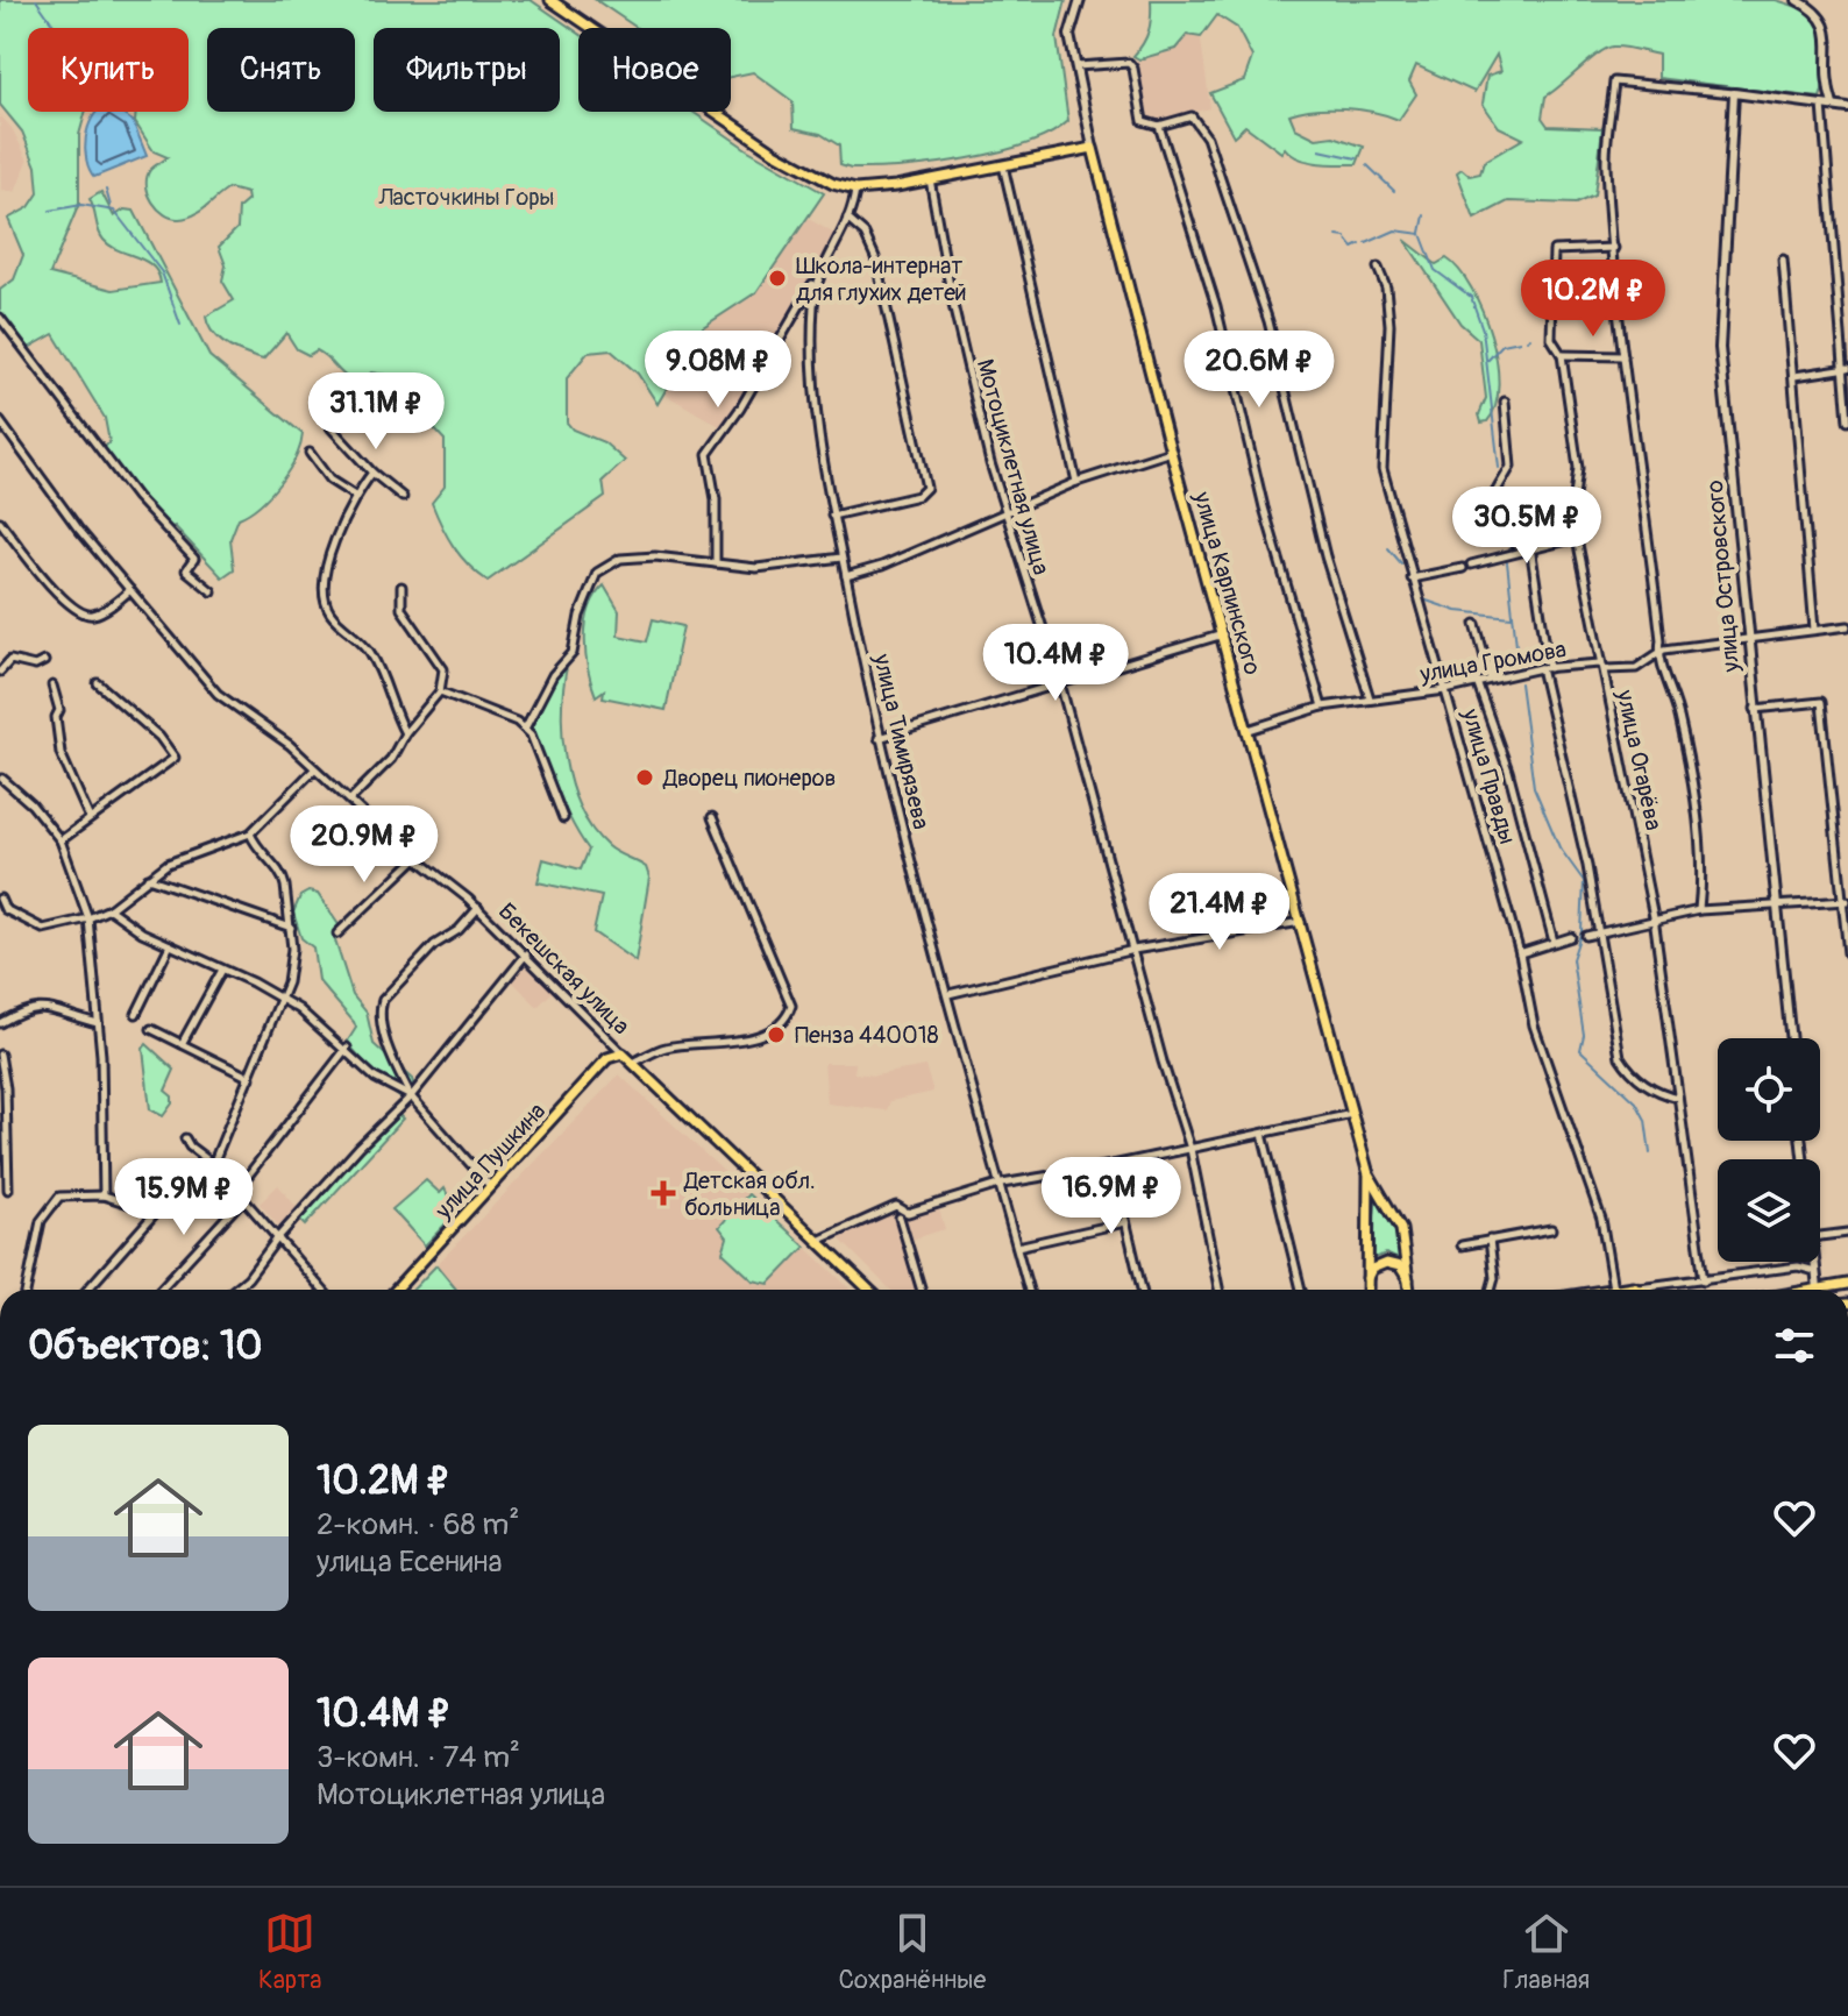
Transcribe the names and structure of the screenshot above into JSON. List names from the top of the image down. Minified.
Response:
{"streets":{"main road":["улица Карпинского","Бекешская улица","улица Пушкина"],"street":["Мотоциклетная улица","улица Островского","улица Громова","улица Тимирязева","улица Огарёва","улица Правды"]},"crossings":[["улица Островского","улица Громова"],["улица Карпинского","улица Громова"],["улица Громова","улица Огарёва"],["улица Громова","улица Правды"],["Бекешская улица","улица Пушкина"]],"parks":["Ласточкины Горы"],"places":{"other":["Школа-интернат для глухих детей","Дворец пионеров","Пенза 440018"],"health":["Детская обл. больница"]},"page":{"chip":["Купить","Снять","Фильтры","Новое"],"price":["10.2M ₽","9.08M ₽","20.6M ₽","31.1M ₽","30.5M ₽","10.4M ₽","20.9M ₽","21.4M ₽","16.9M ₽","15.9M ₽"],"heading":"Объектов: 10","list":[{"name":"10.2M ₽","note":"2-комн. · 68 m² · улица Есенина"},{"name":"10.4M ₽","note":"3-комн. · 74 m² · Мотоциклетная улица"}],"tabs":["Карта","Сохранённые","Главная"]}}
